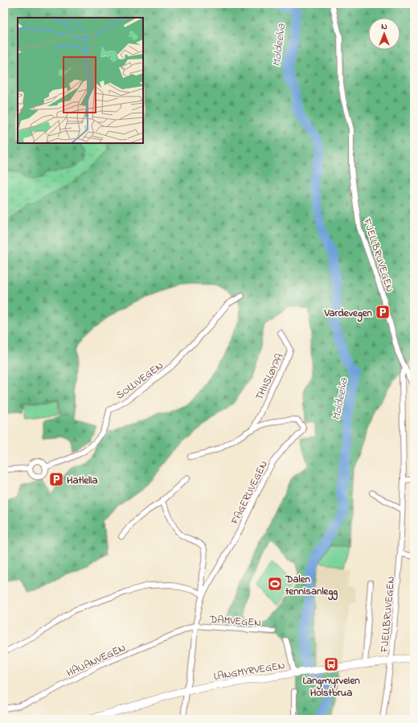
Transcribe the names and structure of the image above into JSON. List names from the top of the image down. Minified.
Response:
{"streets":{"main road":["LANGMYRVEGEN"],"street":["FJELLBRUVEGEN","THIISLØYPA","SOLLIVEGEN","FAGERLIVEGEN","DAMVEGEN","HAUANVEGEN"]},"crossings":[["FJELLBRUVEGEN","LANGMYRVEGEN"],["THIISLØYPA","FAGERLIVEGEN"],["FAGERLIVEGEN","DAMVEGEN"],["FAGERLIVEGEN","HAUANVEGEN"],["FAGERLIVEGEN","LANGMYRVEGEN"],["DAMVEGEN","HAUANVEGEN"]],"water":["Moldeelva"],"places":{"parking":["Vardevegen","Hatlelia"],"sports":["Dalen tennisanlegg"],"bus stop":["Langmyrveien Holstbrua"]},"north":"top"}
